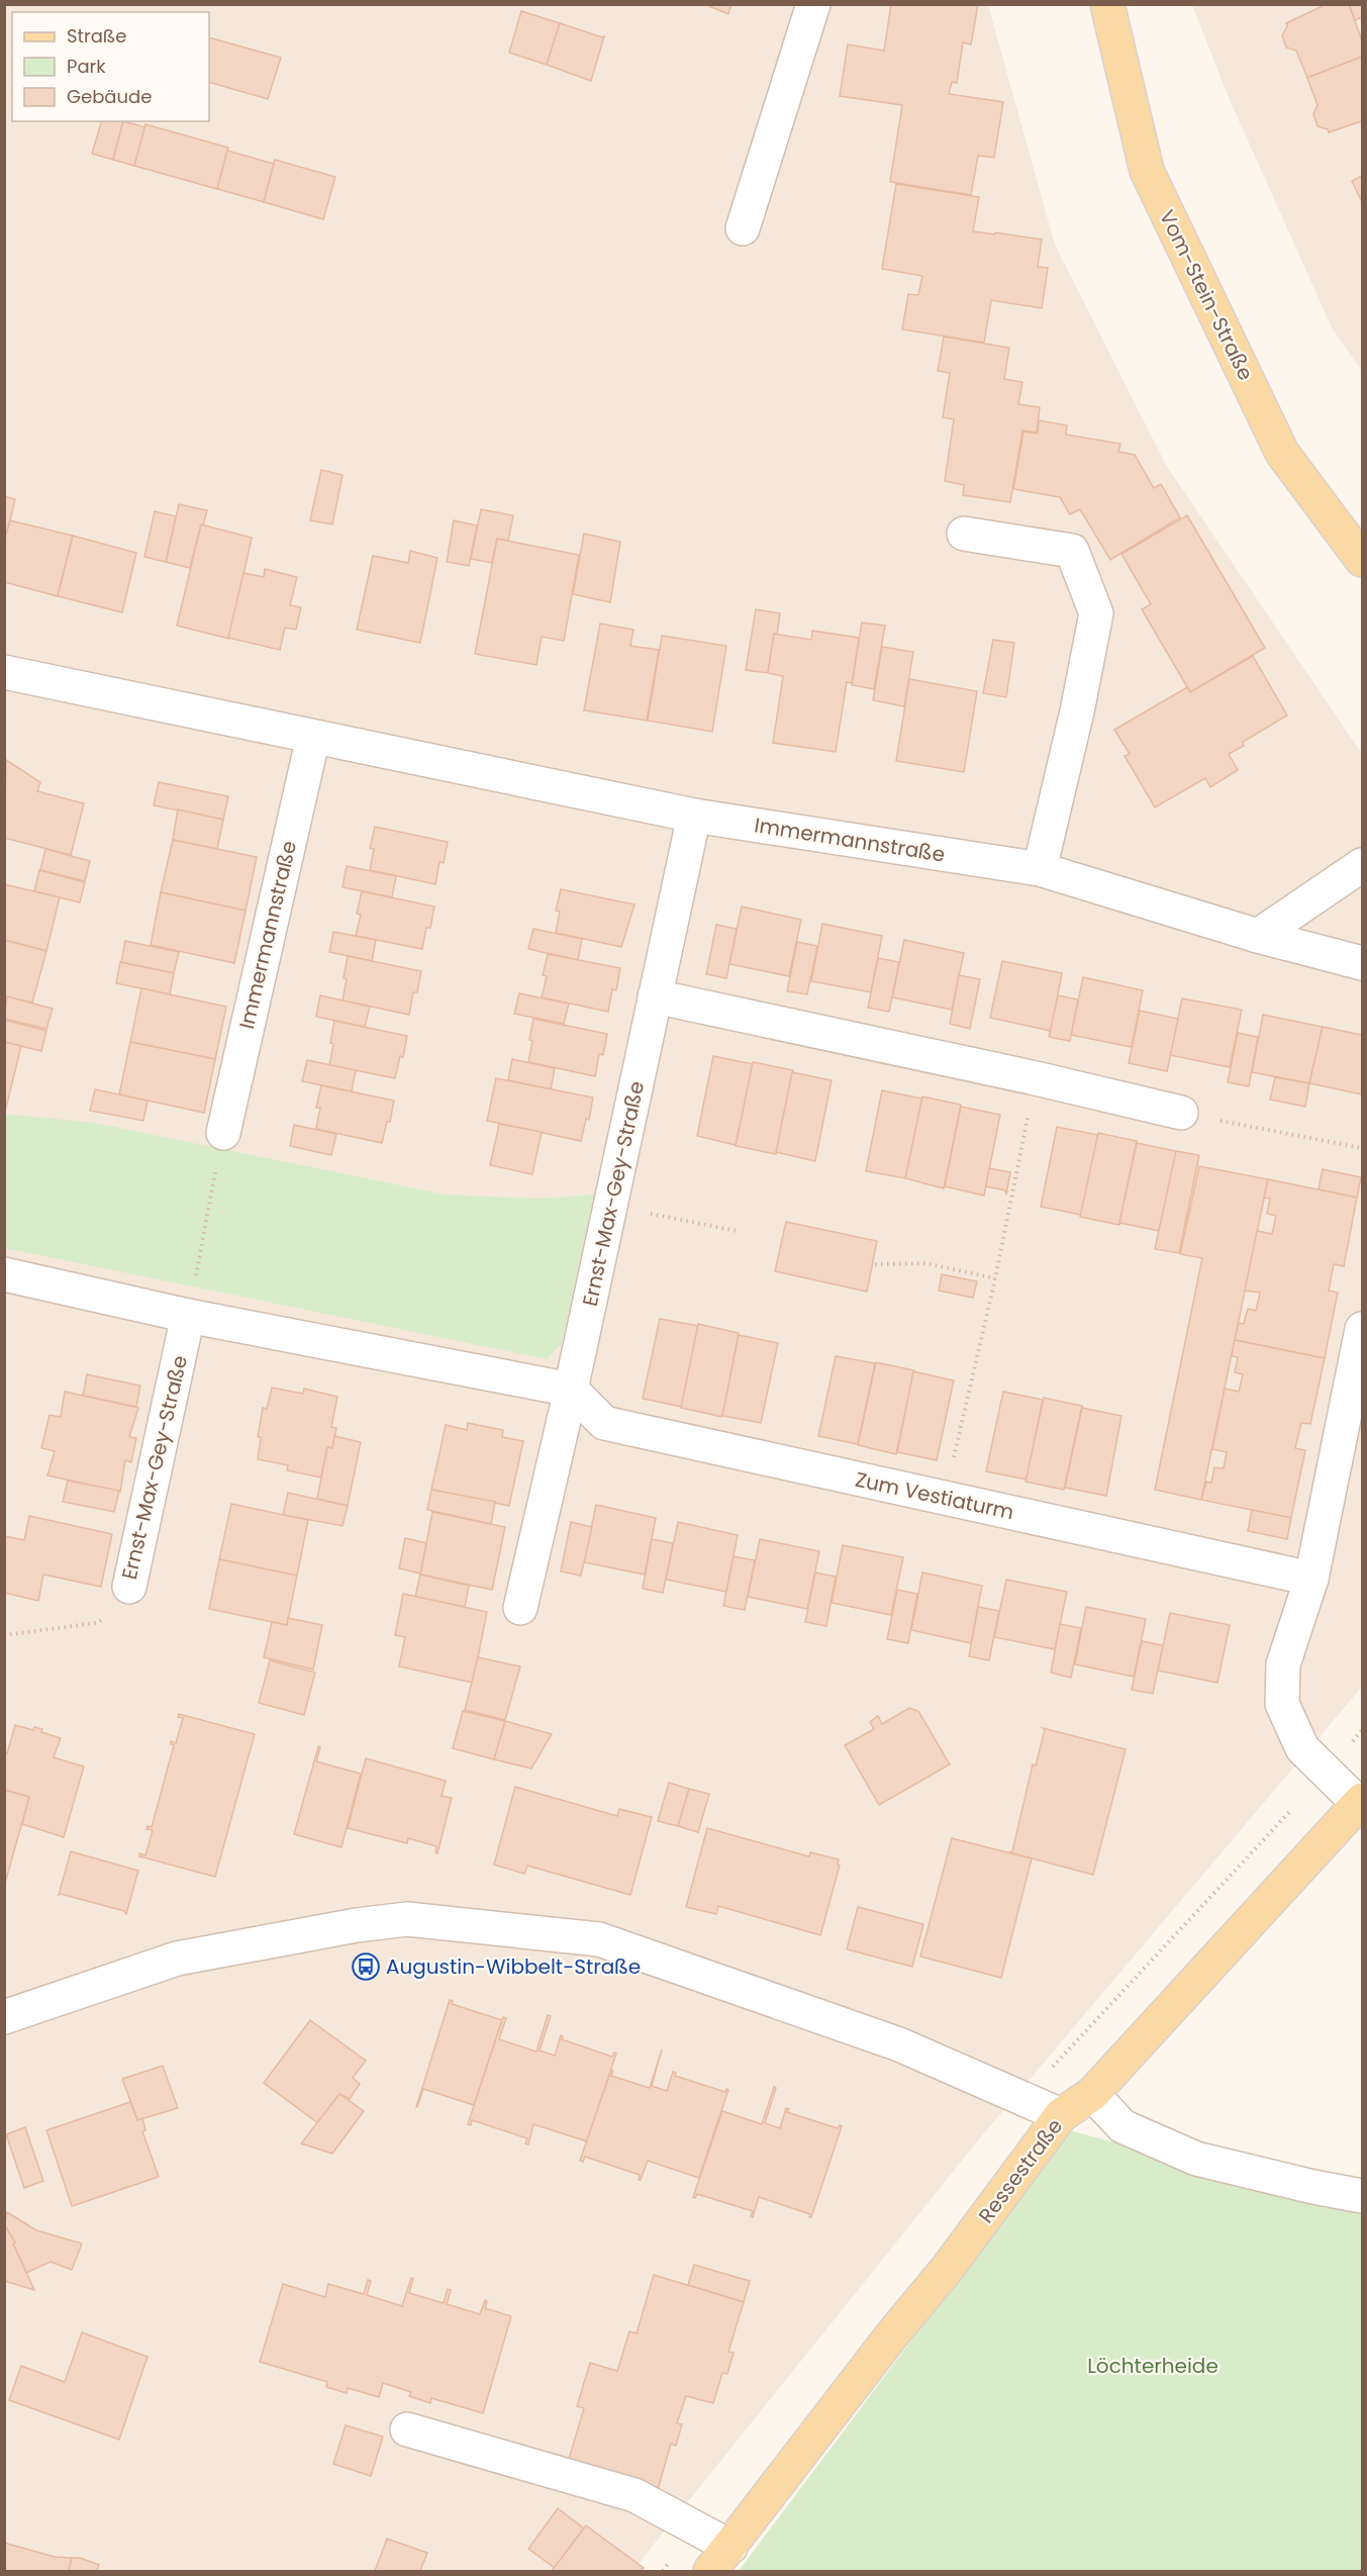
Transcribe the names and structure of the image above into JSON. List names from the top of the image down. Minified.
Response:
{"streets":{"main road":["Vom-Stein-Straße","Ressestraße"],"street":["Immermannstraße","Ernst-Max-Gey-Straße","Zum Vestiaturm"]},"crossings":[["Immermannstraße","Ernst-Max-Gey-Straße"],["Ernst-Max-Gey-Straße","Zum Vestiaturm"]],"parks":["Löchterheide"],"places":{"bus stop":["Augustin-Wibbelt-Straße"]},"legend":["Straße","Park","Gebäude"]}
